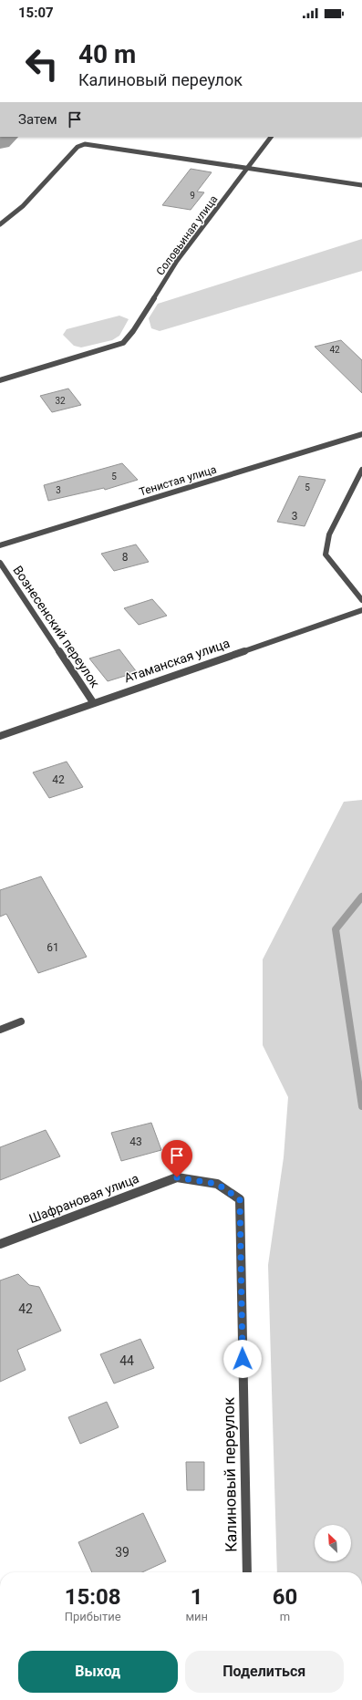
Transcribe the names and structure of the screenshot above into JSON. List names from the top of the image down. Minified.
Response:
{"streets":{"street":["Соловьиная улица","Тенистая улица","Вознесенский переулок","Атаманская улица","Шафрановая улица","Калиновый переулок"]},"crossings":[["Вознесенский переулок","Атаманская улица"],["Шафрановая улица","Калиновый переулок"]],"house_numbers":["9","42","32","5","5","3","3","8","42","61","43","42","44","39"],"north":"top left","page":{"status":"15:07","turn":["40 m","Калиновый переулок"],"then":"Затем","eta":["15:08","Прибытие","1","мин","60","m"],"buttons":["Выход","Поделиться"]}}
